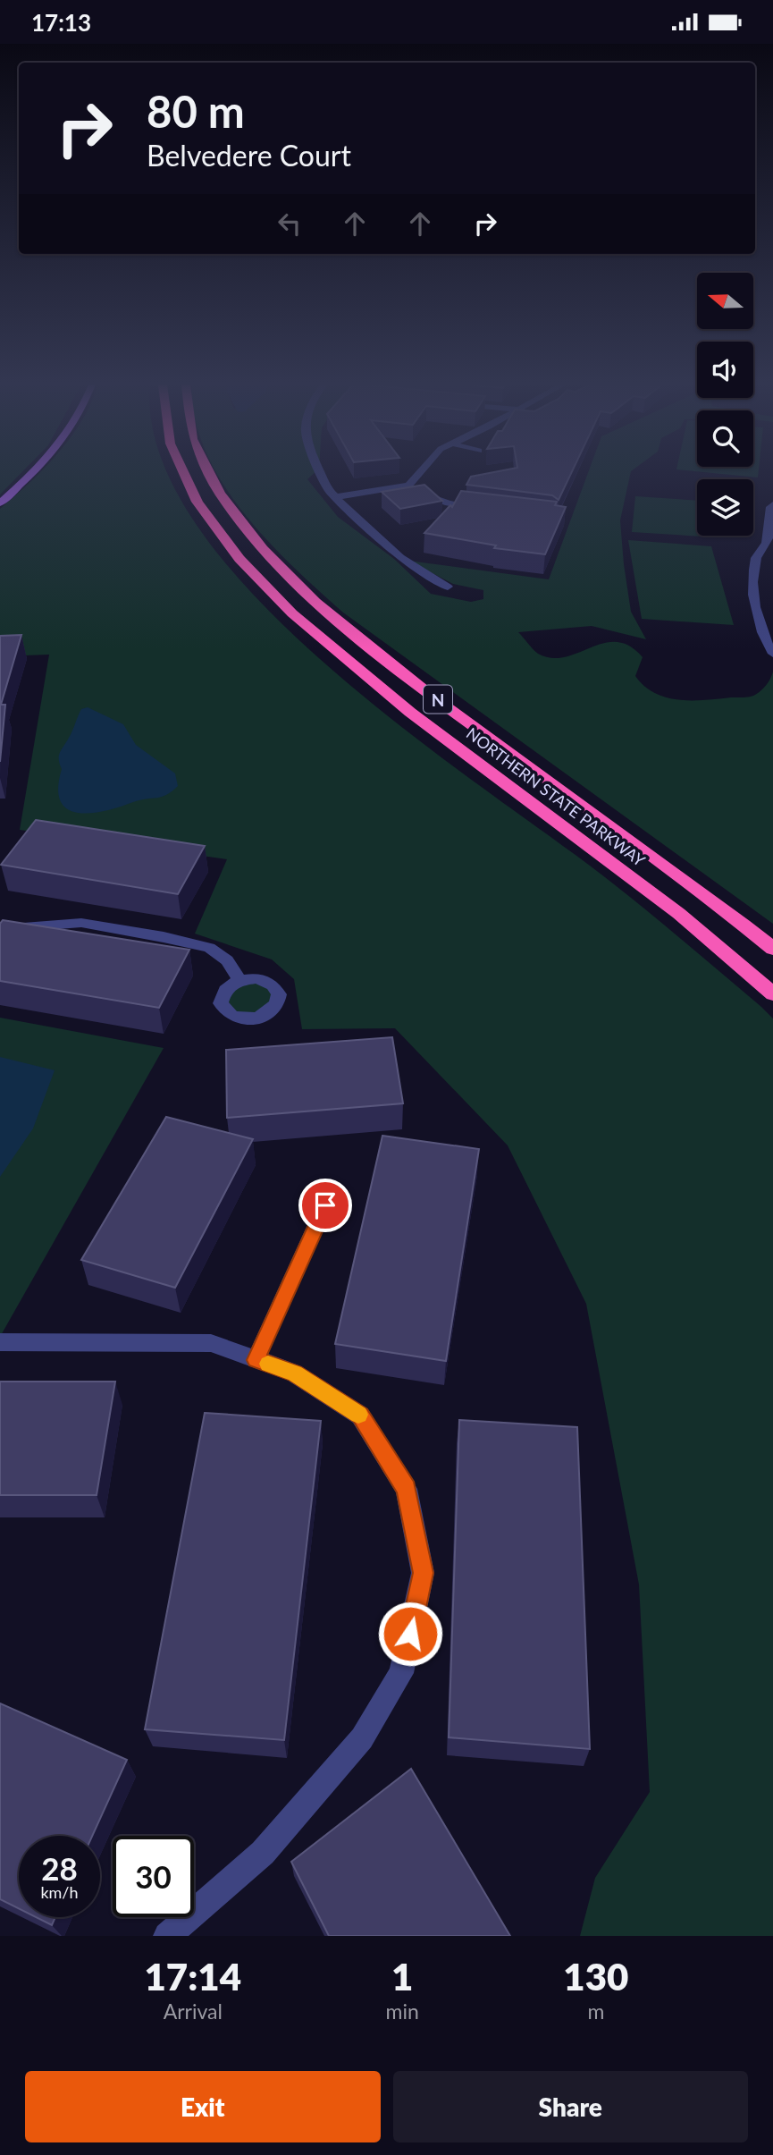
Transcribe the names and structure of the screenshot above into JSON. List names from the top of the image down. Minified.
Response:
{"streets":{"highway":["N","NORTHERN STATE PARKWAY"]},"north":"left","page":{"status":"17:13","turn":["80 m","Belvedere Court"],"speed":"28 km/h","limit":"30","eta":["17:14","Arrival","1","min","130","m"],"buttons":["Exit","Share"]}}
